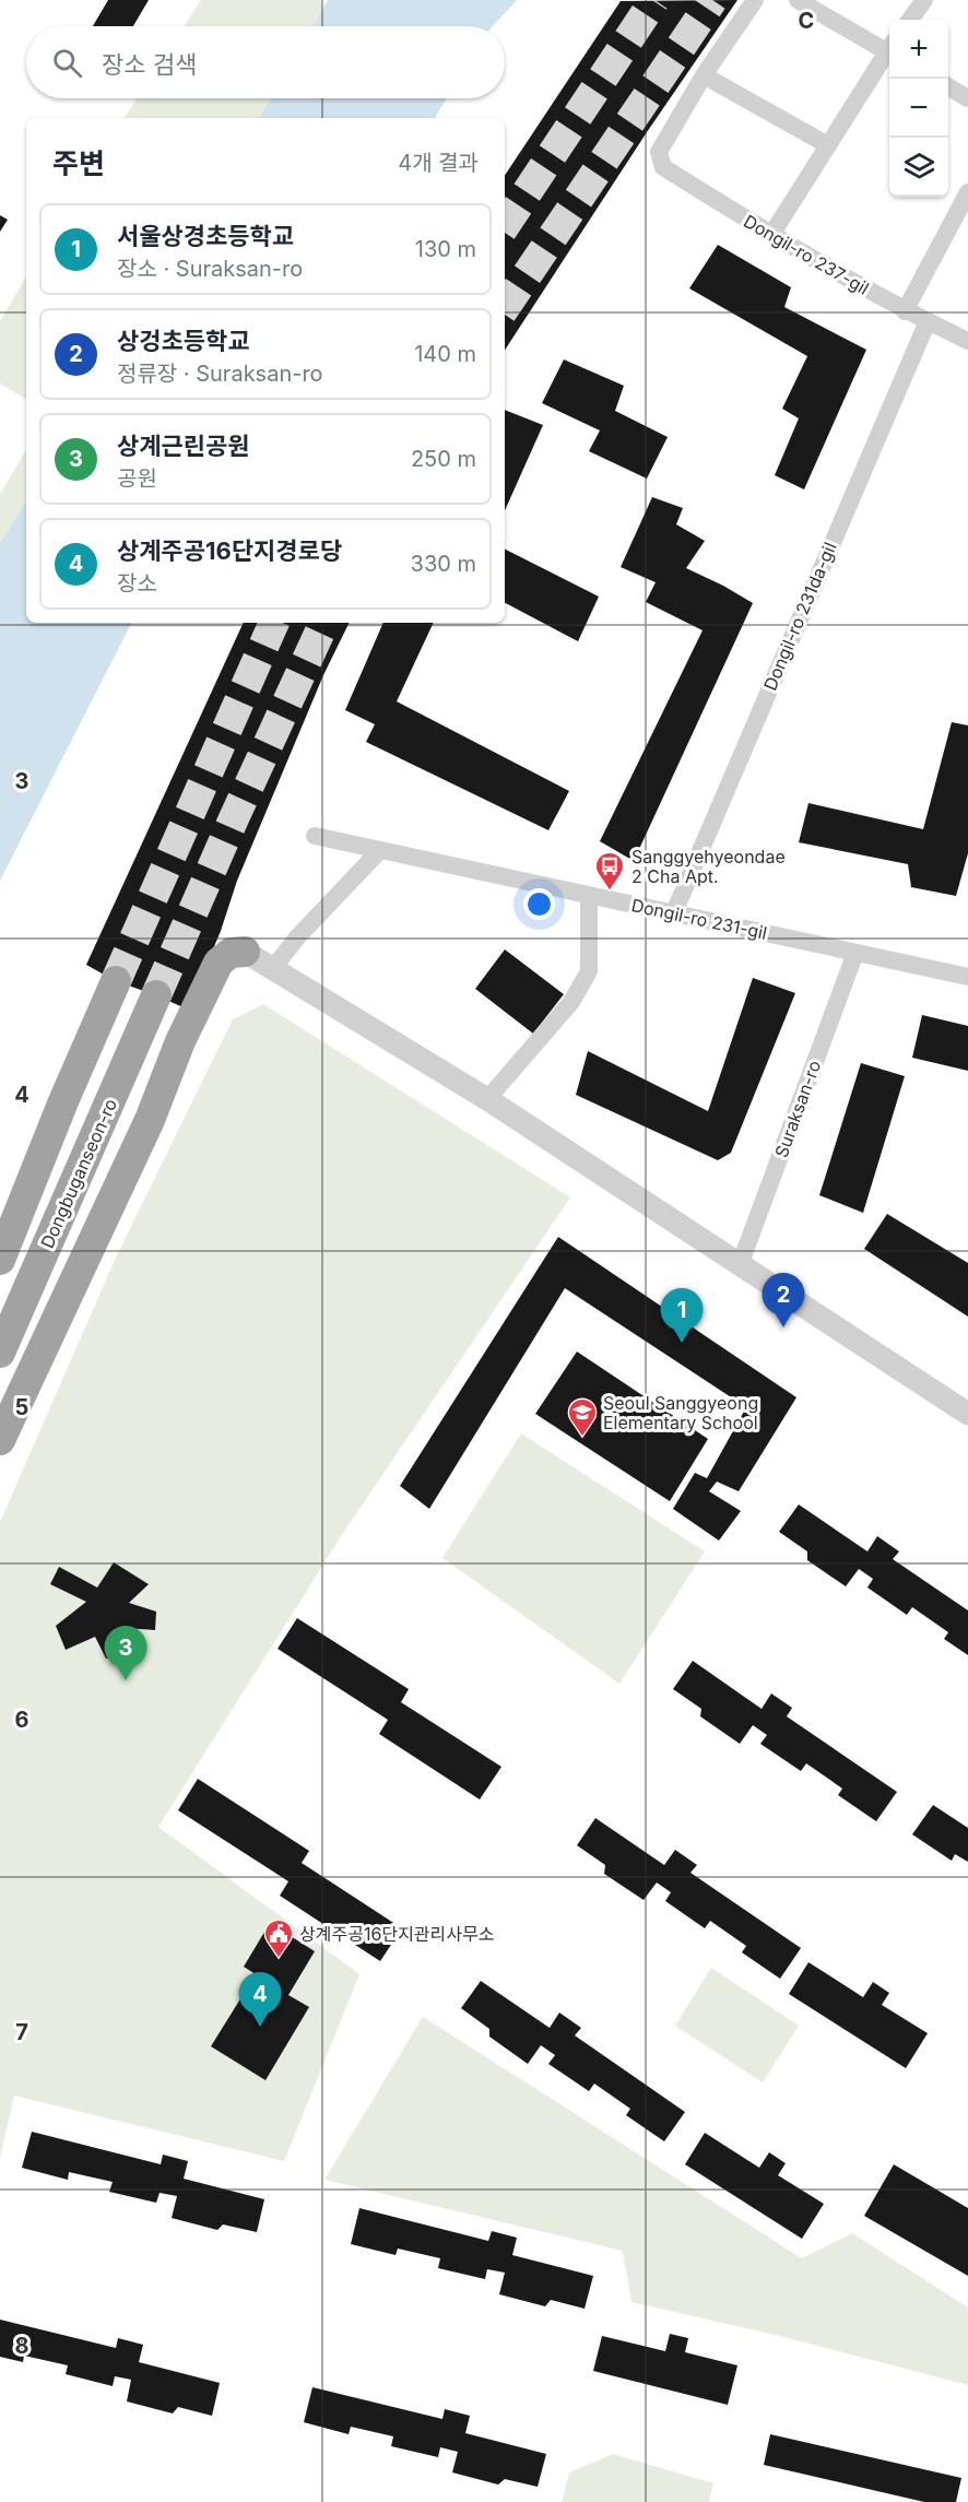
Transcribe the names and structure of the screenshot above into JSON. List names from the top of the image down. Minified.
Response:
{"streets":{"highway":["Dongbuganseon-ro"],"street":["Dongil-ro 237-gil","Dongil-ro 231da-gil","Dongil-ro 231-gil","Suraksan-ro"]},"crossings":[["Dongil-ro 237-gil","Dongil-ro 231da-gil"],["Dongil-ro 231da-gil","Dongil-ro 231-gil"],["Dongil-ro 231-gil","Suraksan-ro"]],"places":{"bus stop":["Sanggyehyeondae 2 Cha Apt."],"school or university":["Seoul Sanggyeong Elementary School"],"public building":["상계주공16단지관리사무소"]},"page":{"map_buttons":["+","−"],"search":"장소 검색","heading":["주변","4개 결과"],"list":[{"mark":"1","name":"서울상경초등학교","note":"장소 · Suraksan-ro","value":"130 m"},{"mark":"2","name":"상겅초등학교","note":"정류장 · Suraksan-ro","value":"140 m"},{"mark":"3","name":"상계근린공원","note":"공원","value":"250 m"},{"mark":"4","name":"상계주공16단지경로당","note":"장소","value":"330 m"}],"pins":["2","1","3","4"]},"grid":{"columns":["C"],"rows":["3","4","5","6","7","8"]}}
